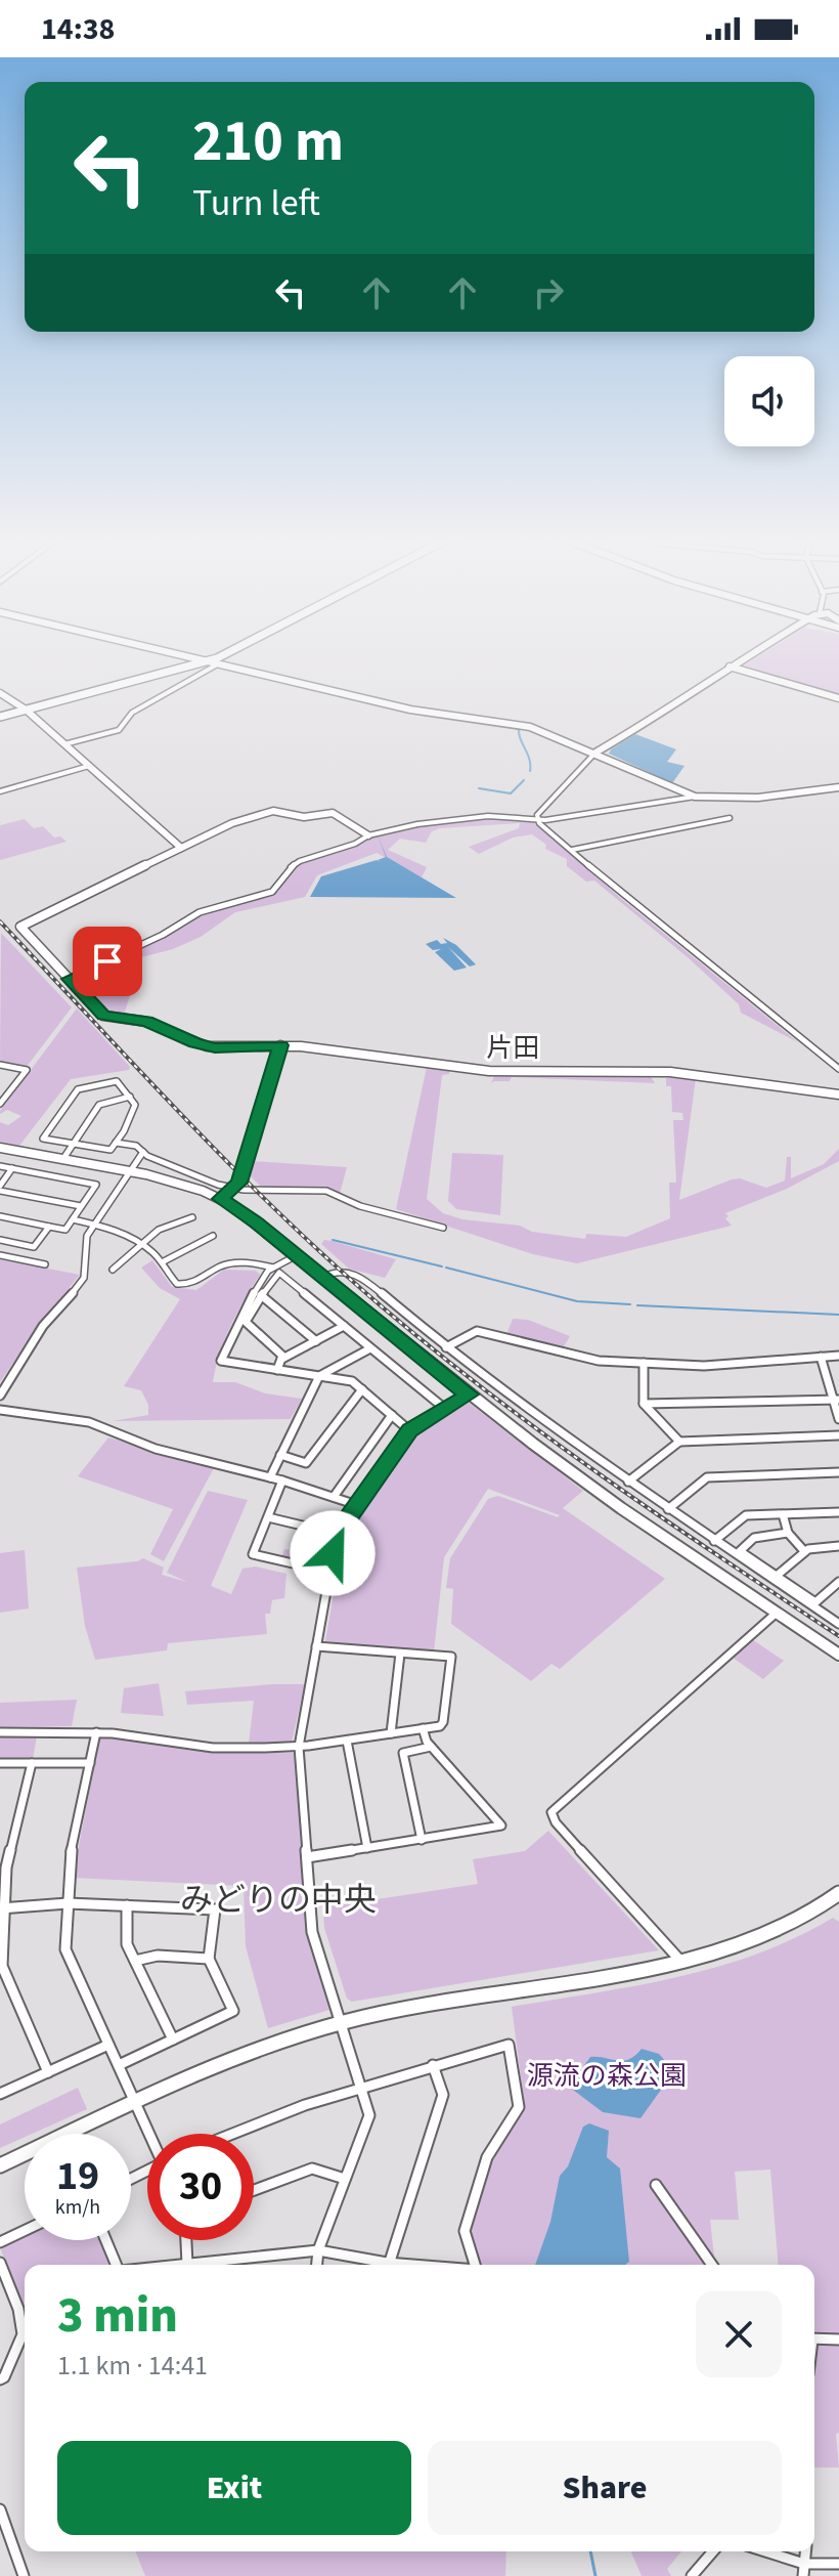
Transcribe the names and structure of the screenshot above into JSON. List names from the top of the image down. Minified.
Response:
{"districts":["片田","みどりの中央"],"parks":["源流の森公園"],"page":{"status":"14:38","turn":["210 m","Turn left"],"speed":"19 km/h","limit":"30","heading":["3 min","1.1 km · 14:41"],"buttons":["Exit","Share"]}}
